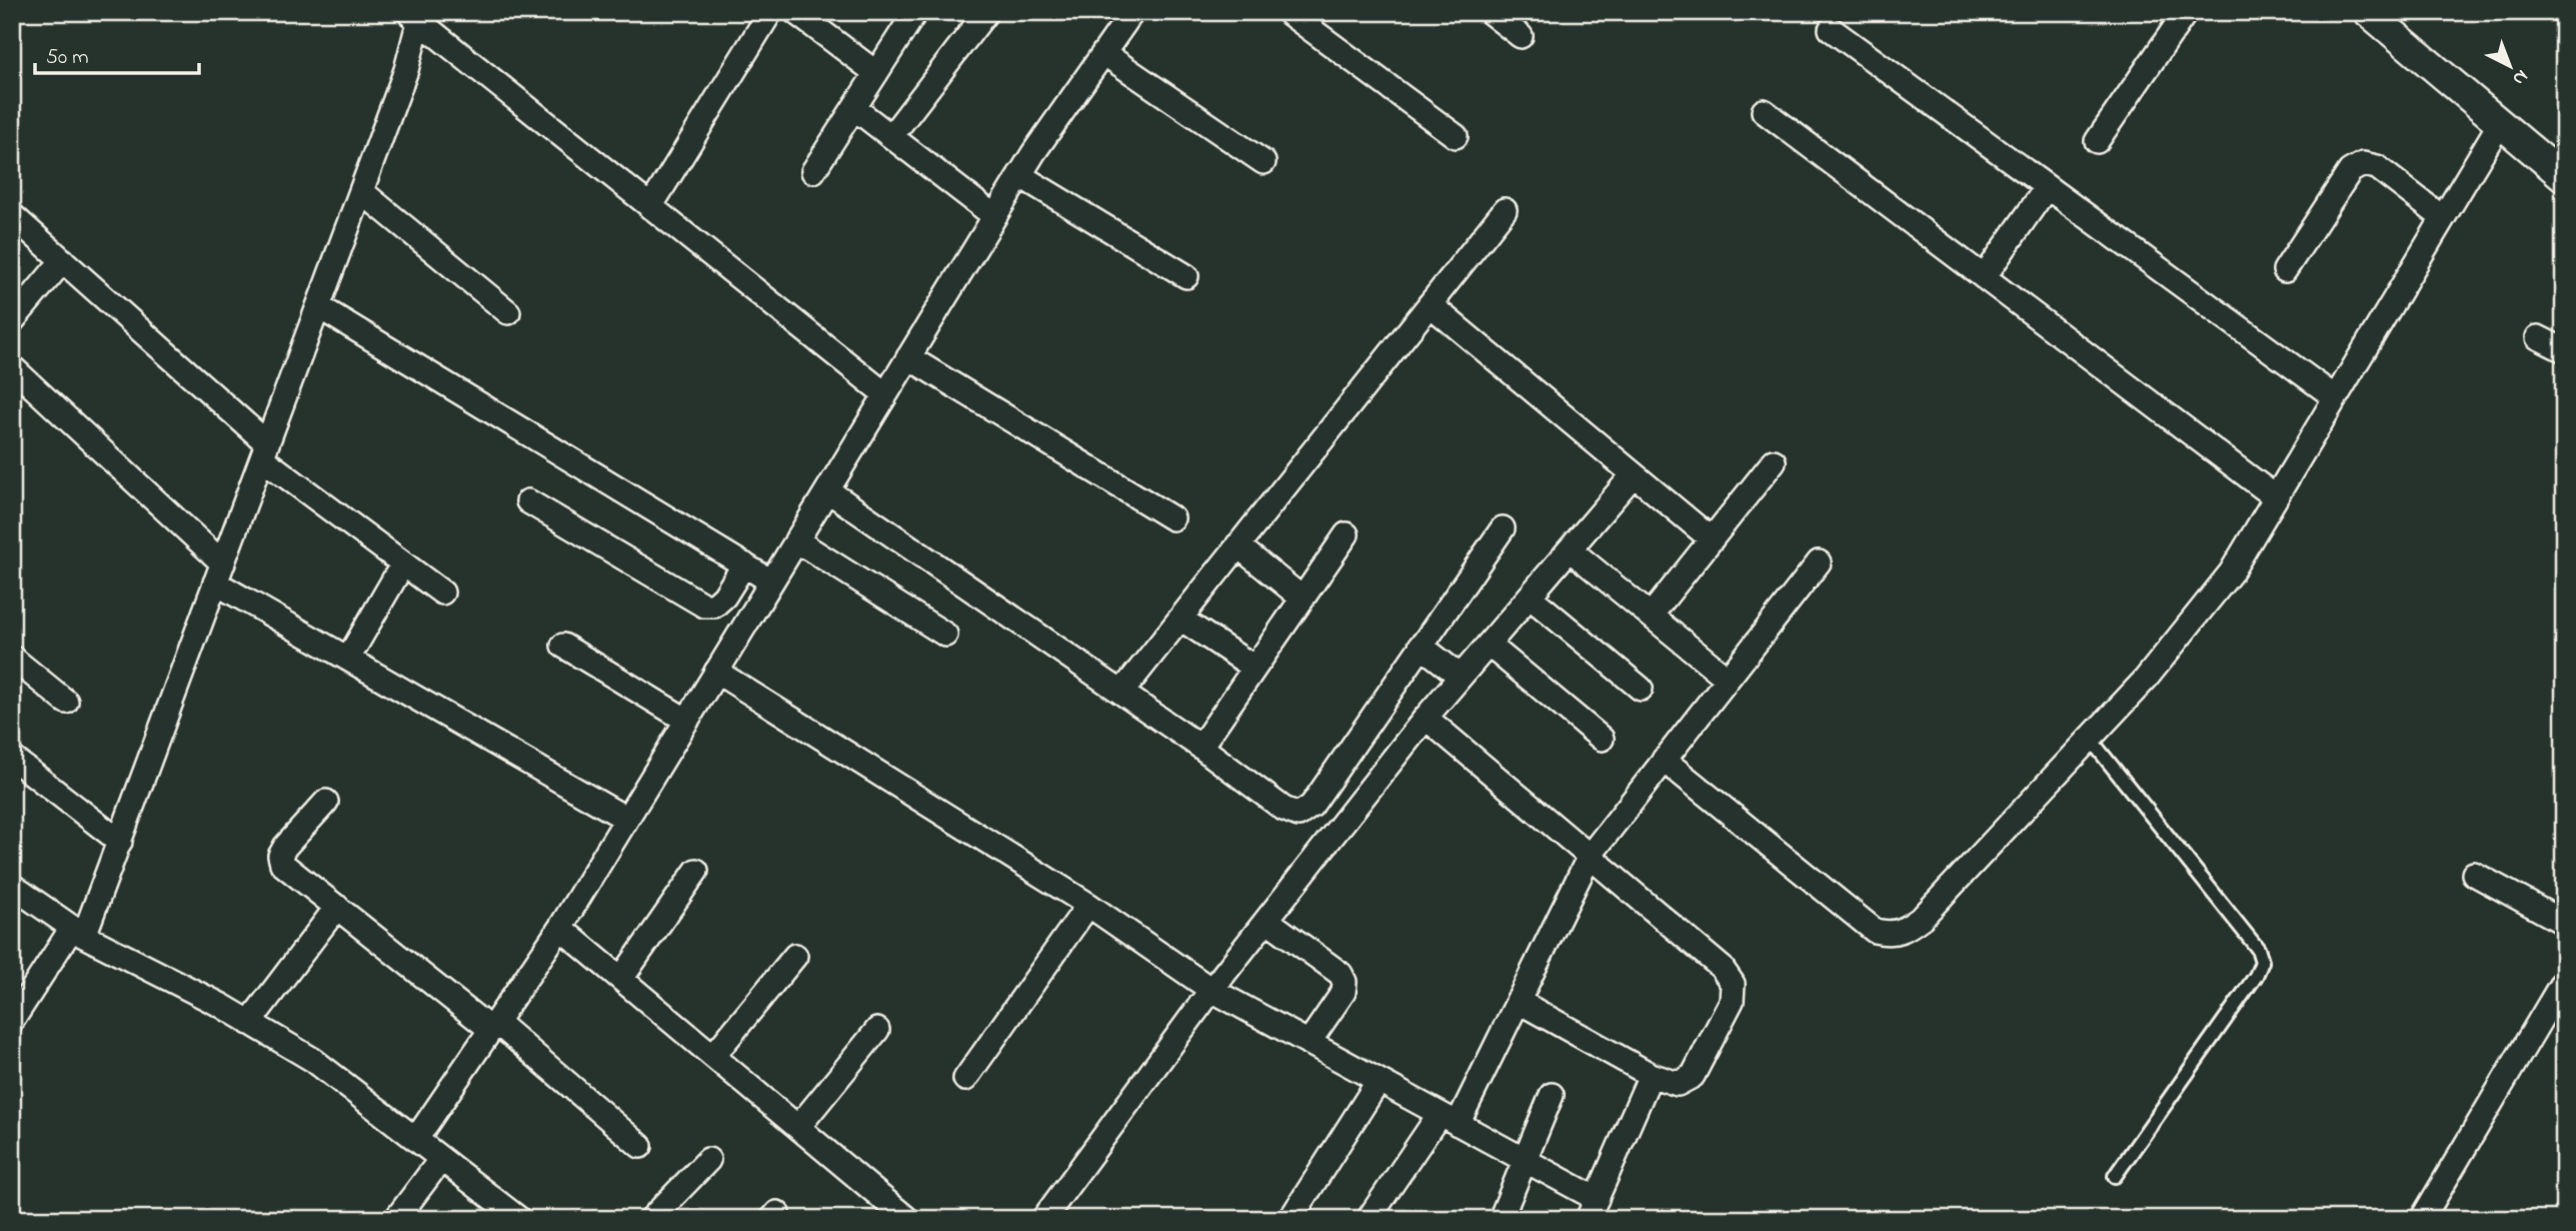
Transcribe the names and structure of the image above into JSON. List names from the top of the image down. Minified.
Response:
{"scale_bar":"50 m","north":"bottom right"}
